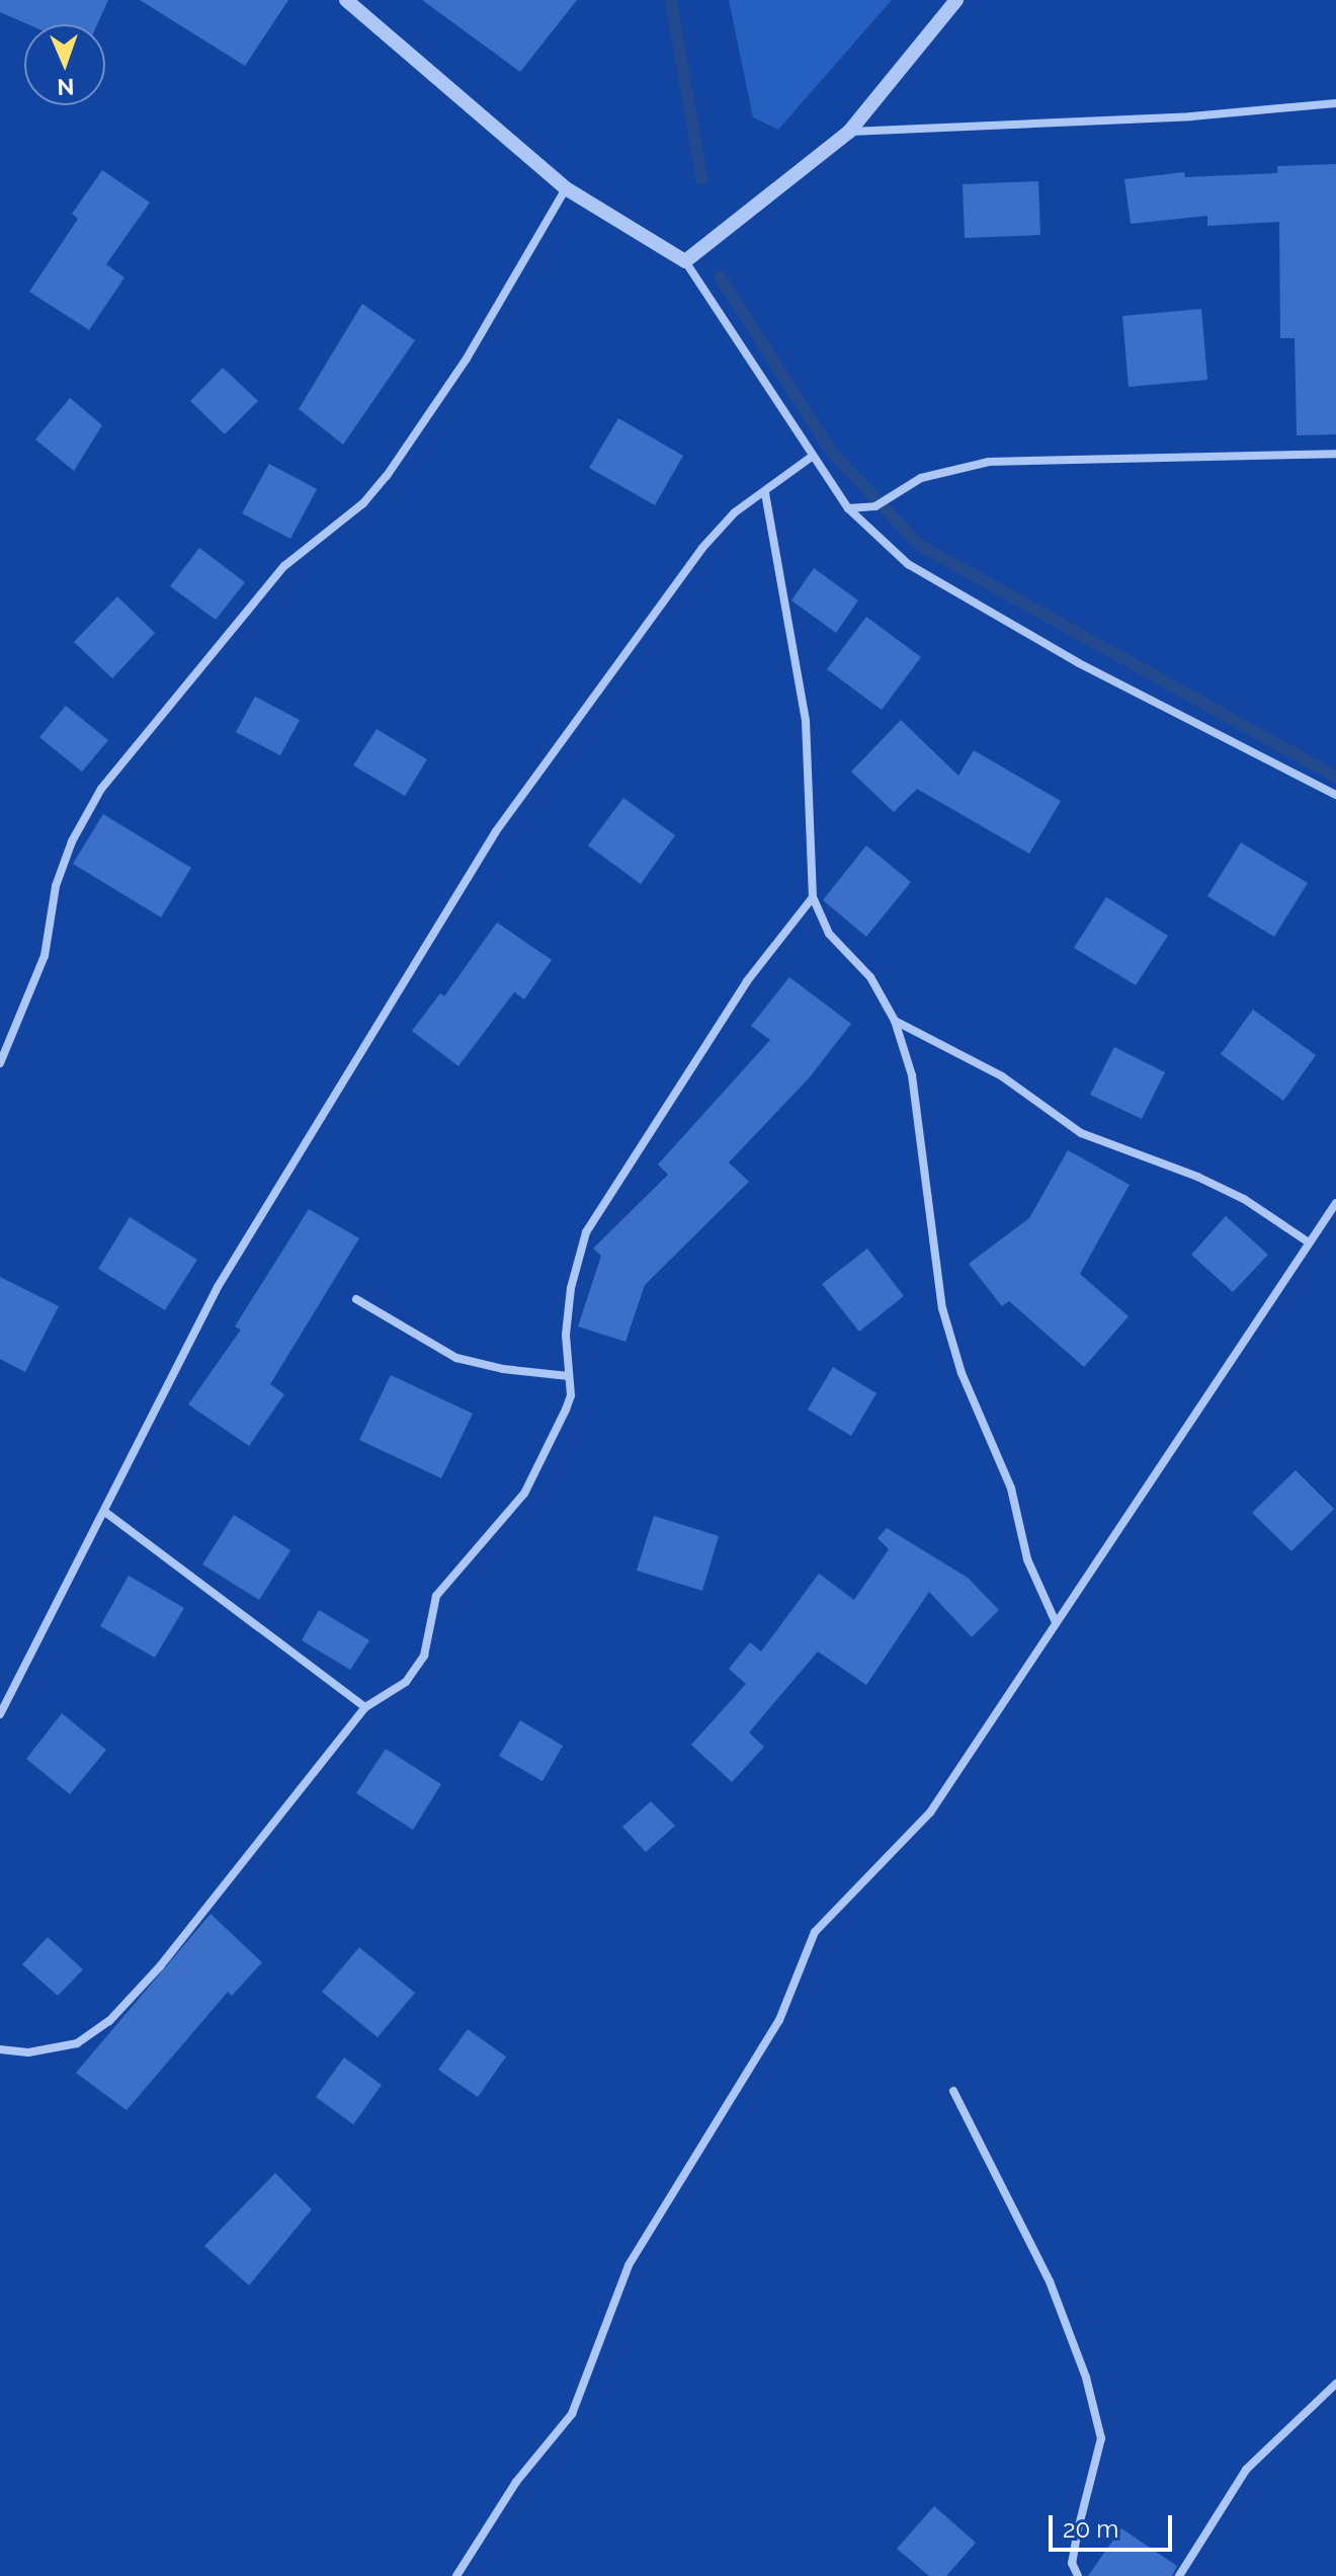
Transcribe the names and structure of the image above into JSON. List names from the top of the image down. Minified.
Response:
{"scale_bar":"20 m","north":"bottom"}
